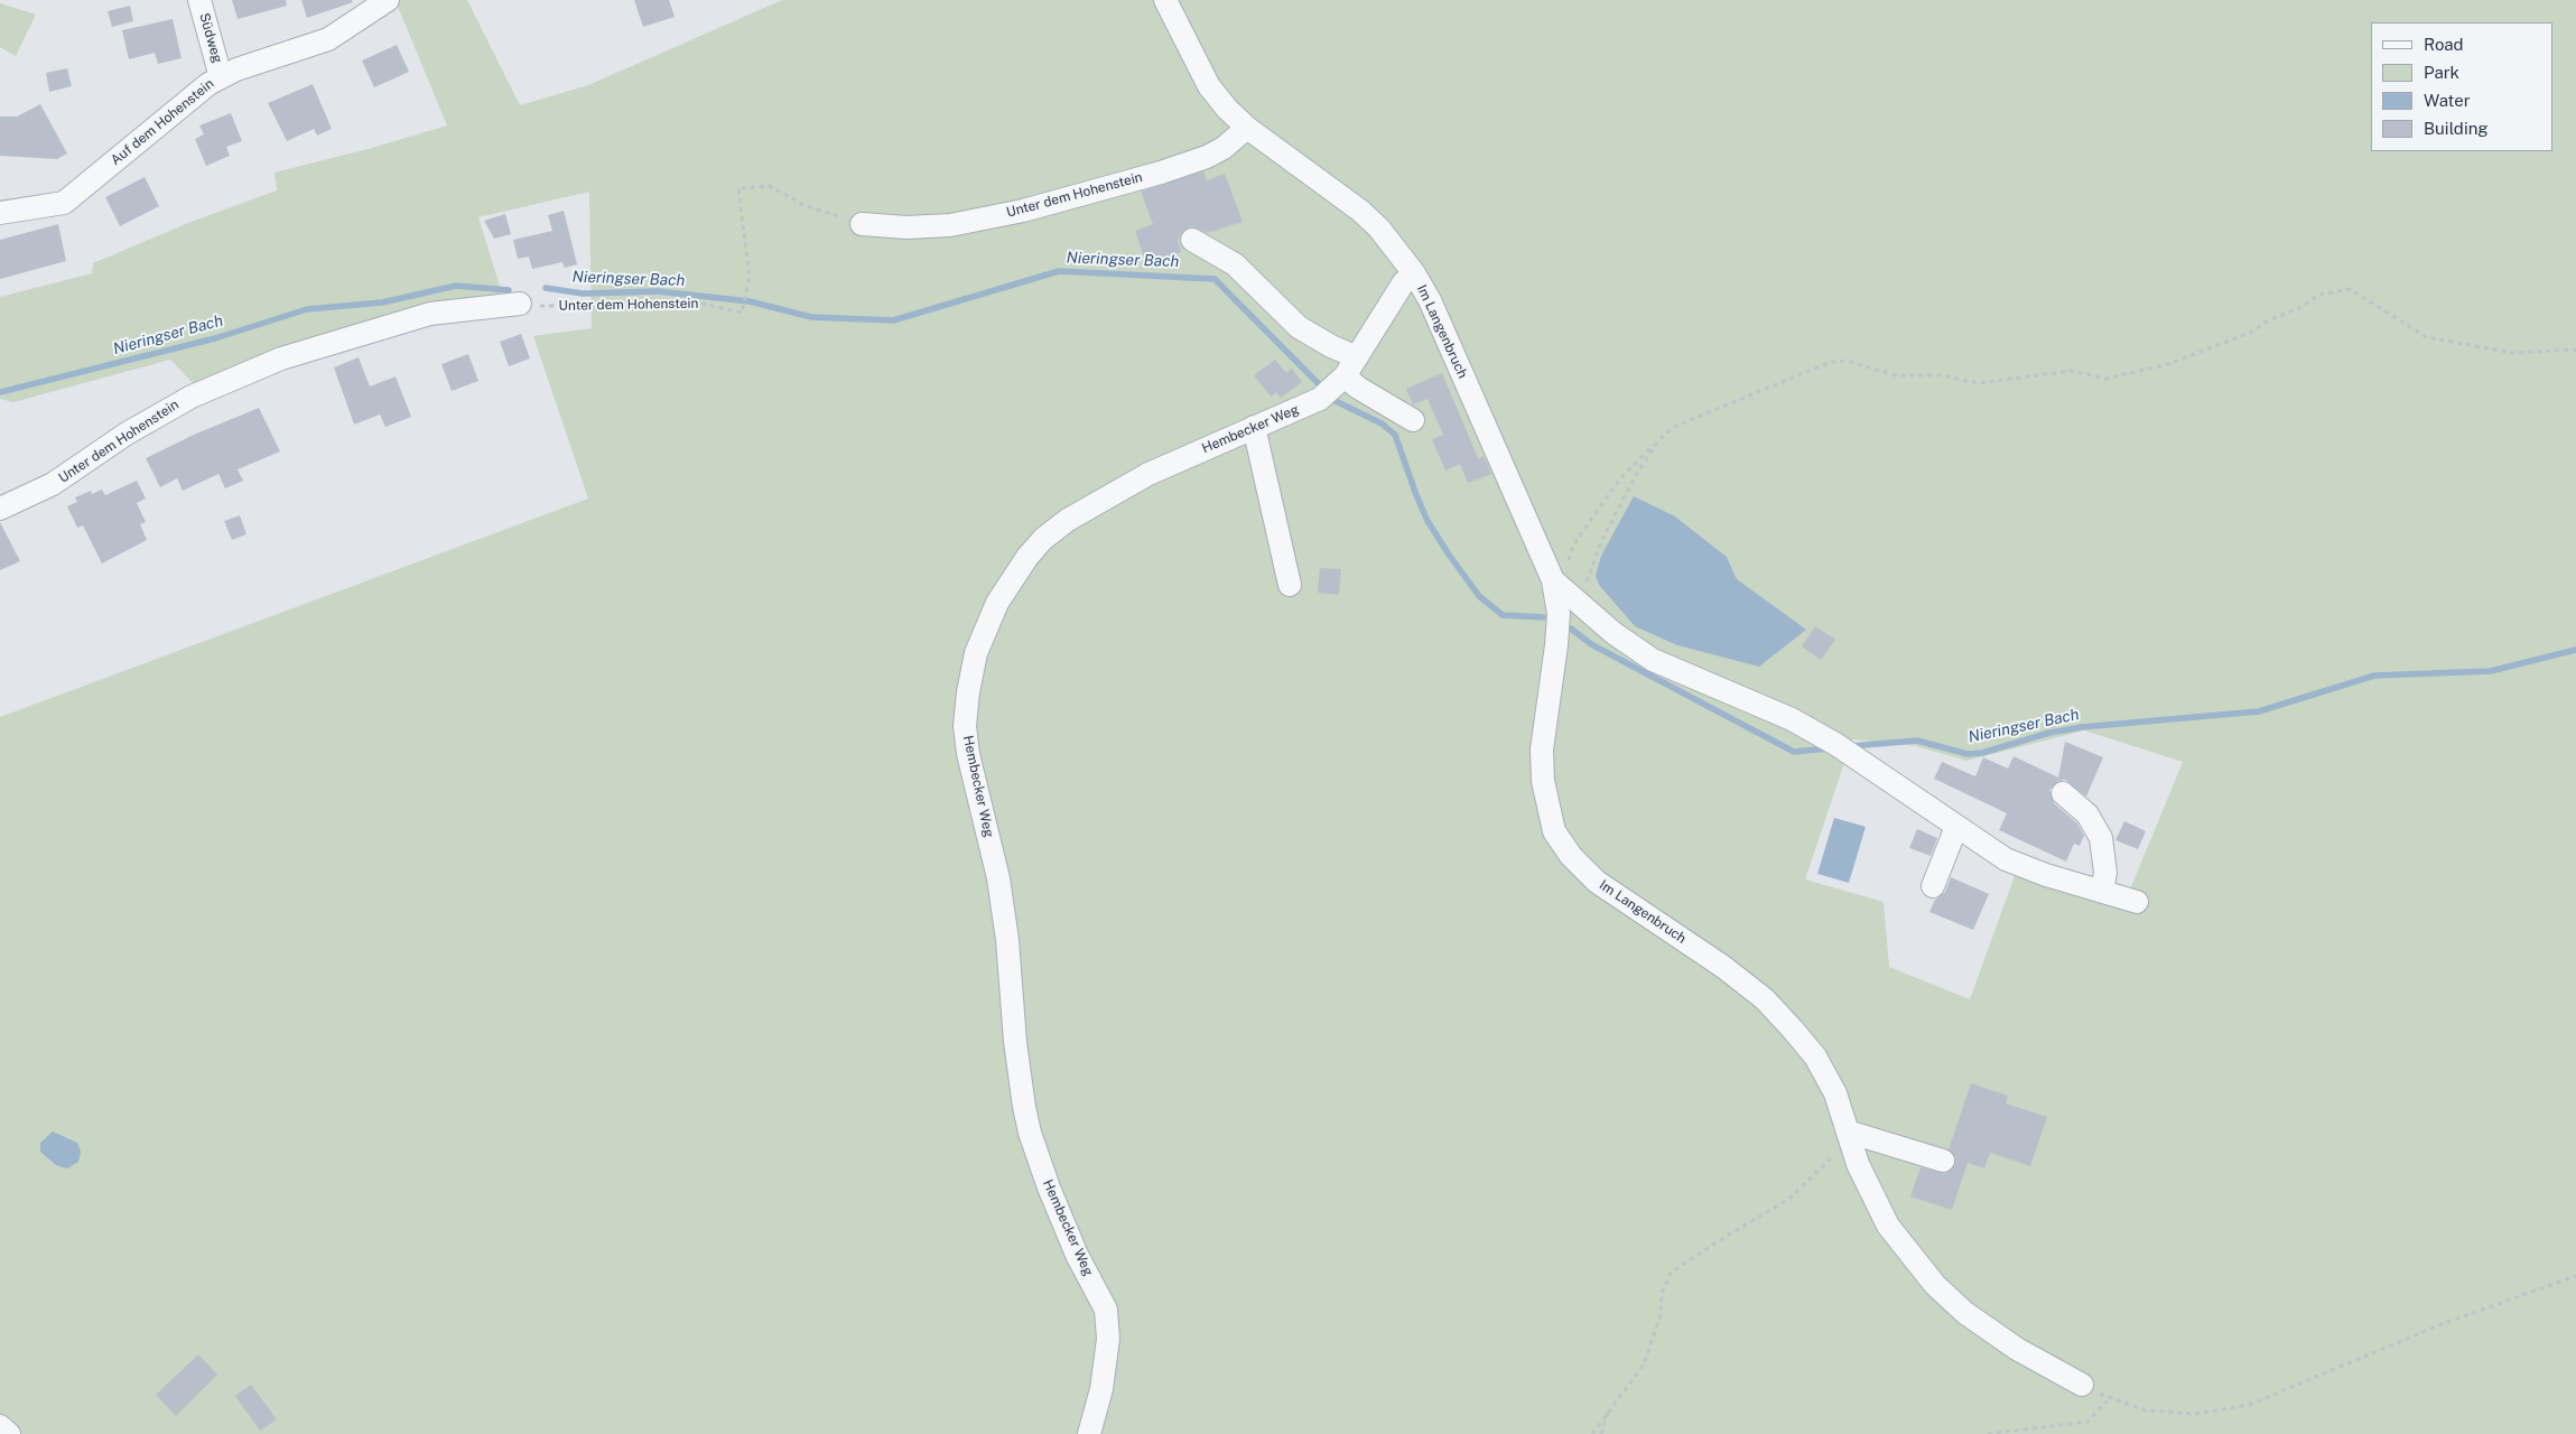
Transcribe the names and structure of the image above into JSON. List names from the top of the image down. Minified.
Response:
{"streets":{"street":["Südweg","Auf dem Hohenstein","Unter dem Hohenstein","Im Langenbruch","Hembecker Weg"]},"crossings":[["Südweg","Auf dem Hohenstein"],["Unter dem Hohenstein","Im Langenbruch"]],"water":["Nieringser Bach"],"legend":["Road","Park","Water","Building"]}
